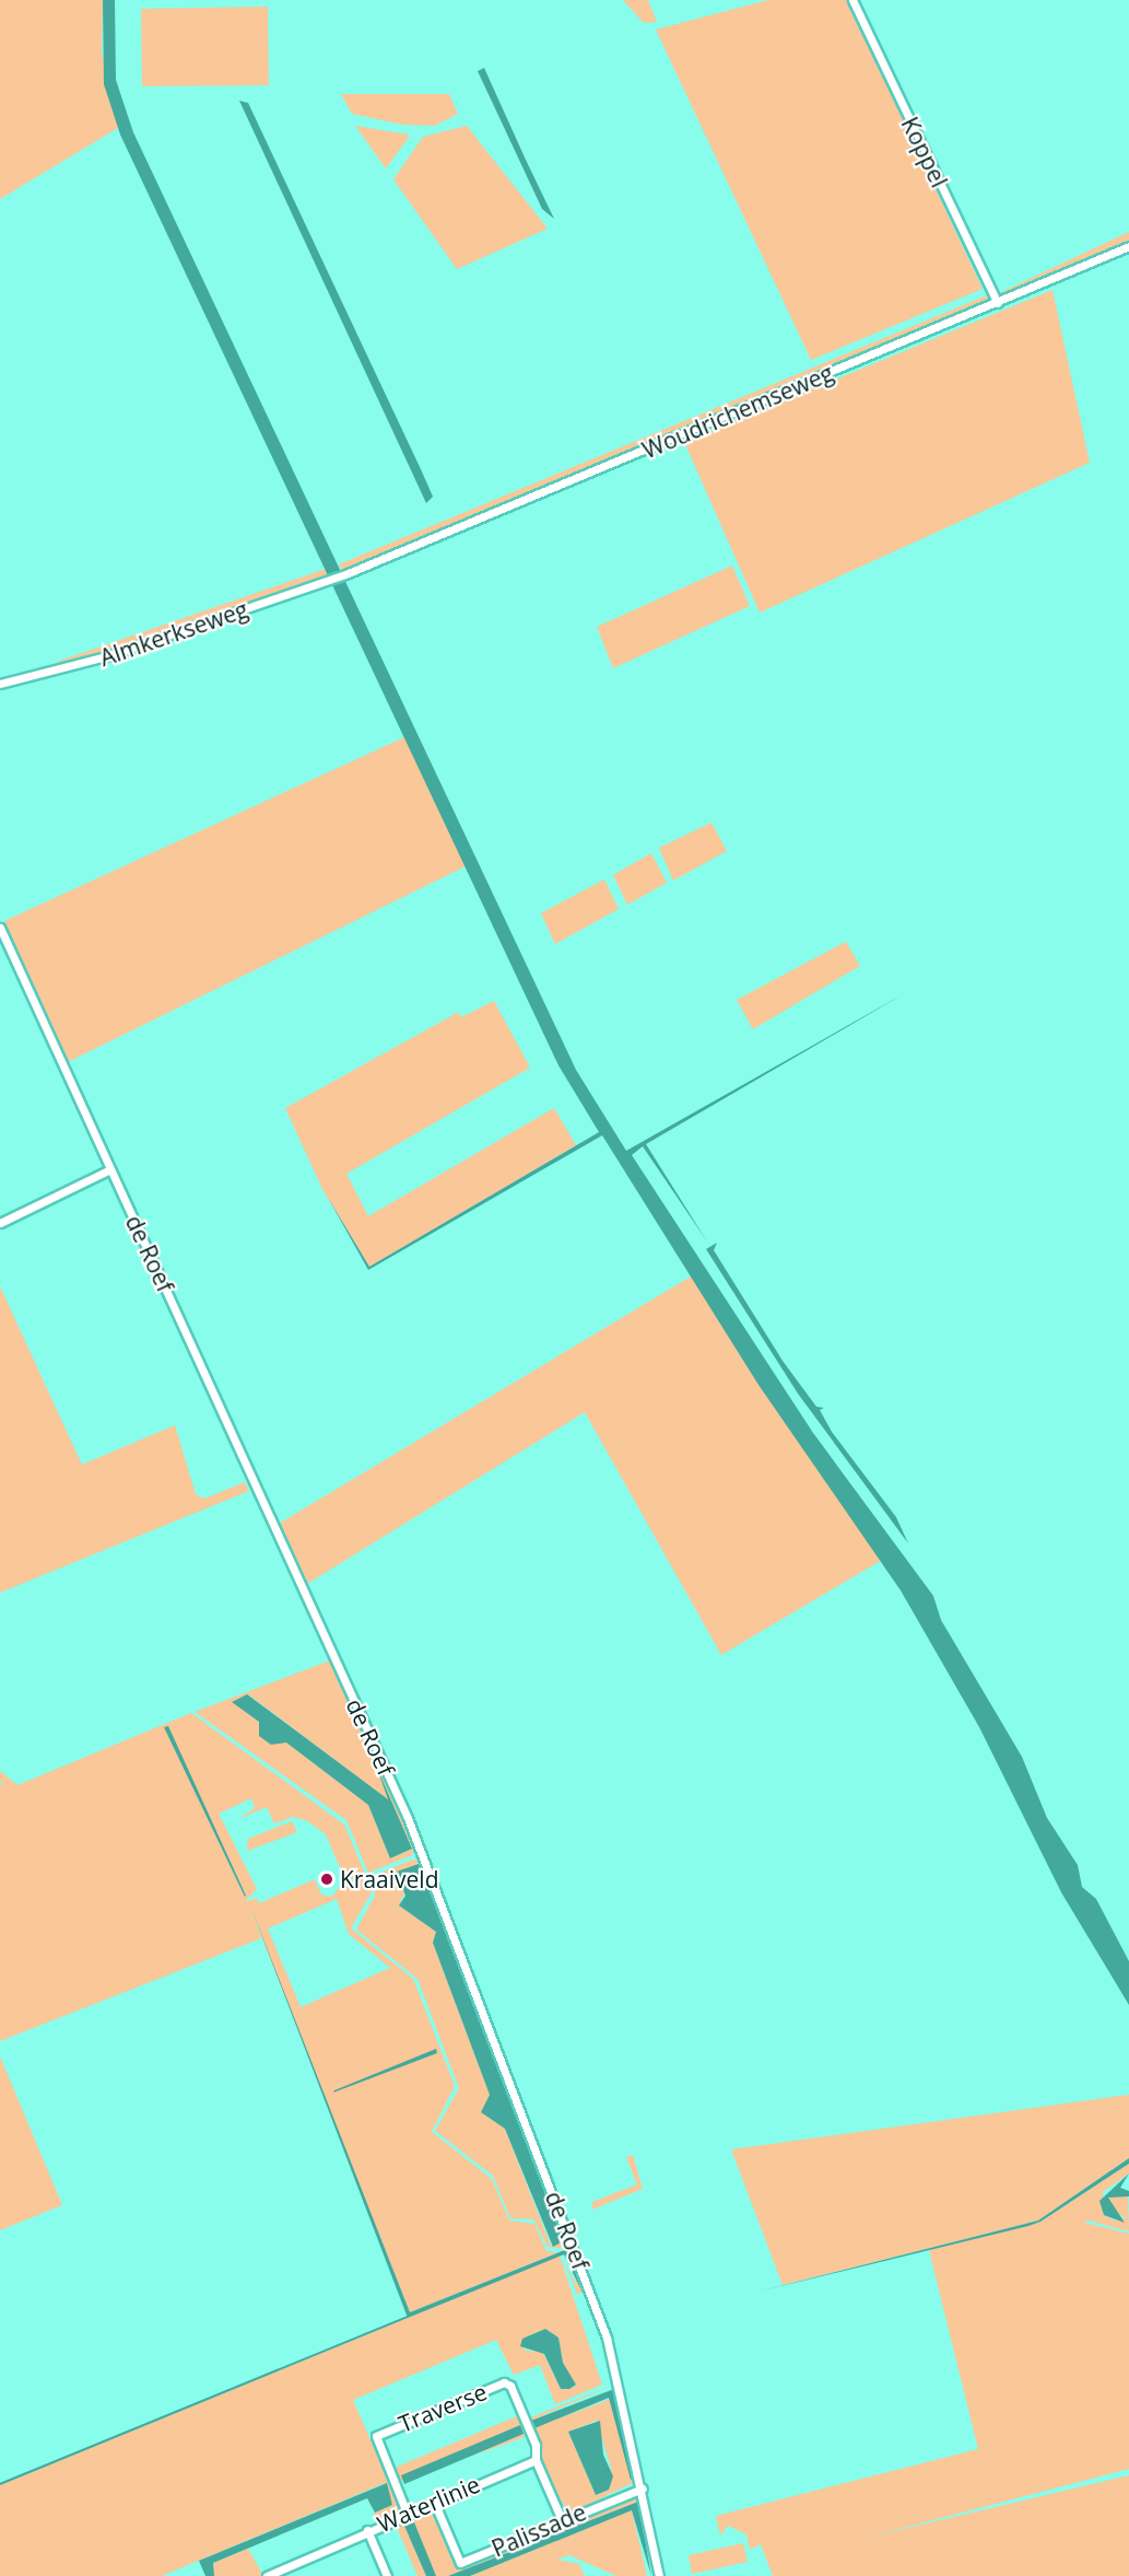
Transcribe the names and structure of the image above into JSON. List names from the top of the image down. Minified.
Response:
{"streets":{"street":["Koppel","Woudrichemseweg","Almkerkseweg","de Roef","Traverse","Waterlinie","Palissade"]},"crossings":[["Koppel","Woudrichemseweg"],["Woudrichemseweg","Almkerkseweg"],["de Roef","Palissade"],["Traverse","Waterlinie"],["Waterlinie","Palissade"]],"places":["Kraaiveld"]}
